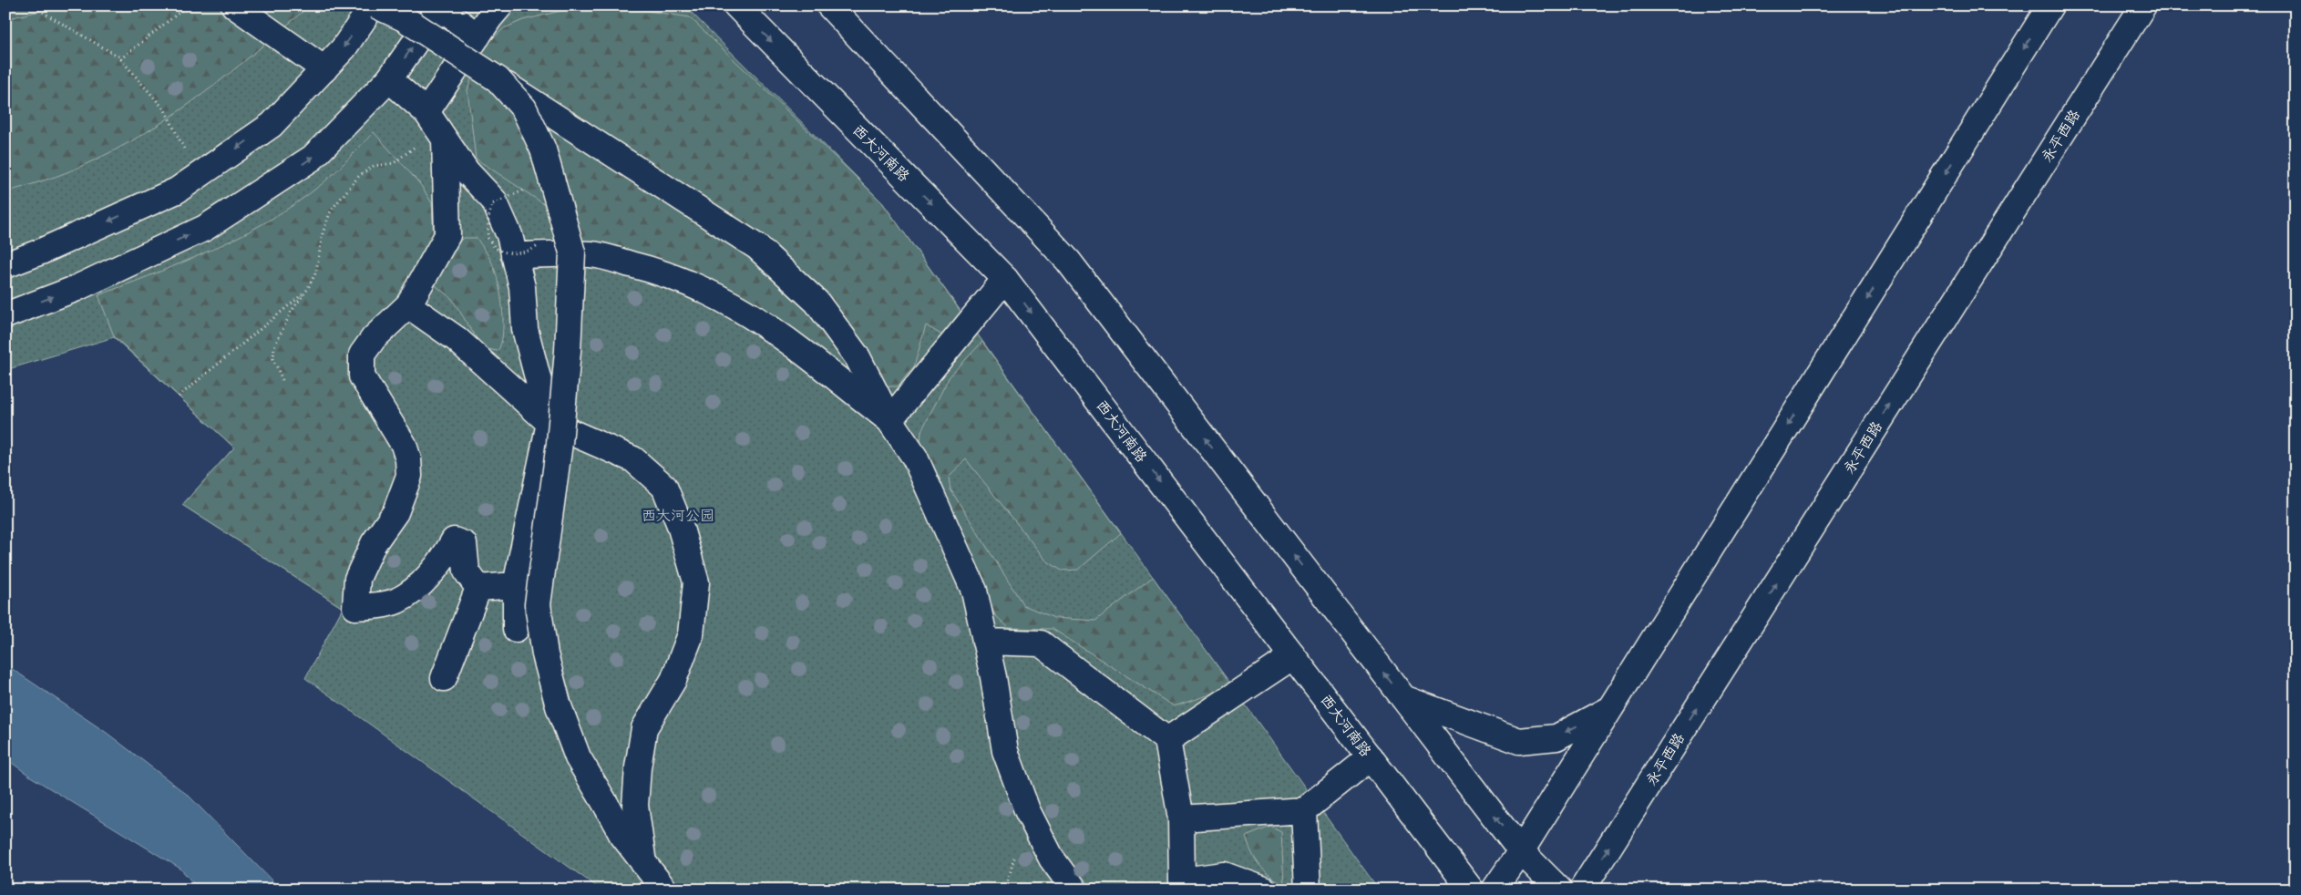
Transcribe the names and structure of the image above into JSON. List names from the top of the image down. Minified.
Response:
{"streets":{"street":["永平西路","西大河南路"]},"parks":["西大河公园"]}
